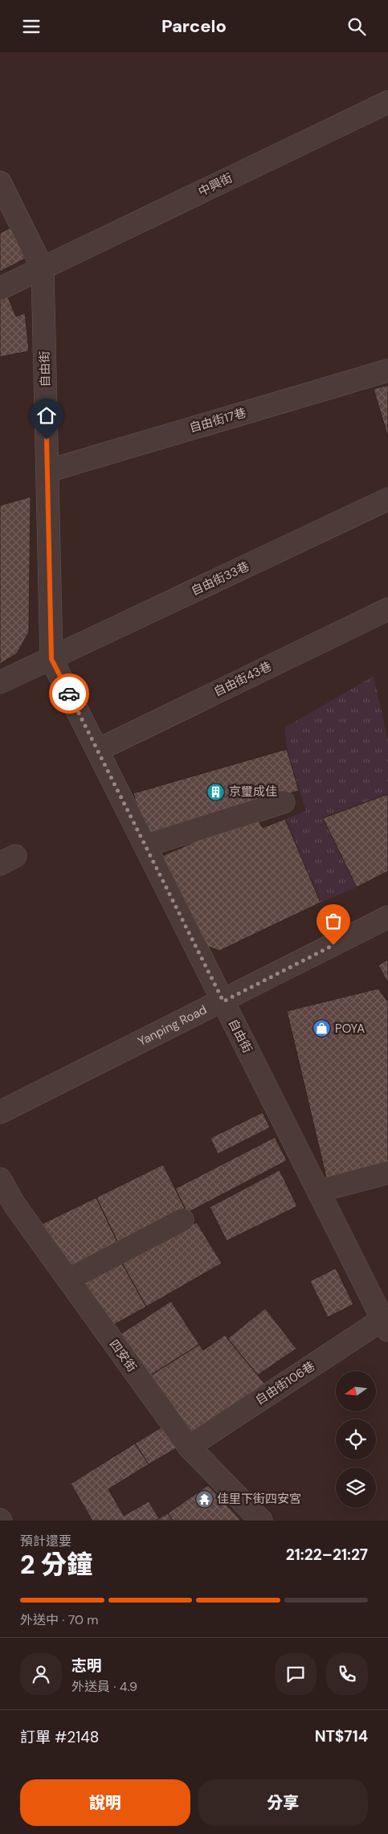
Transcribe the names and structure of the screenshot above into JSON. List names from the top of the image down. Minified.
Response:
{"streets":{"street":["中興街","自由街","自由街17巷","自由街33巷","自由街43巷","Yanping Road","四安街","自由街106巷"]},"crossings":[["中興街","自由街"],["自由街","自由街17巷"],["自由街","自由街33巷"],["自由街","自由街43巷"],["自由街","Yanping Road"],["自由街","自由街106巷"],["四安街","自由街106巷"]],"places":{"building":["京璽成佳"],"shop":["POYA"],"temple":["佳里下街四安宮"]},"north":"left","page":{"header":"Parcelo","heading":["2 分鐘","預計還要","21:22–21:27"],"panel":["志明","外送員 · 4.9","訂單 #2148","NT$714"],"bar":"外送中 · 70 m","buttons":["說明","分享"]}}
